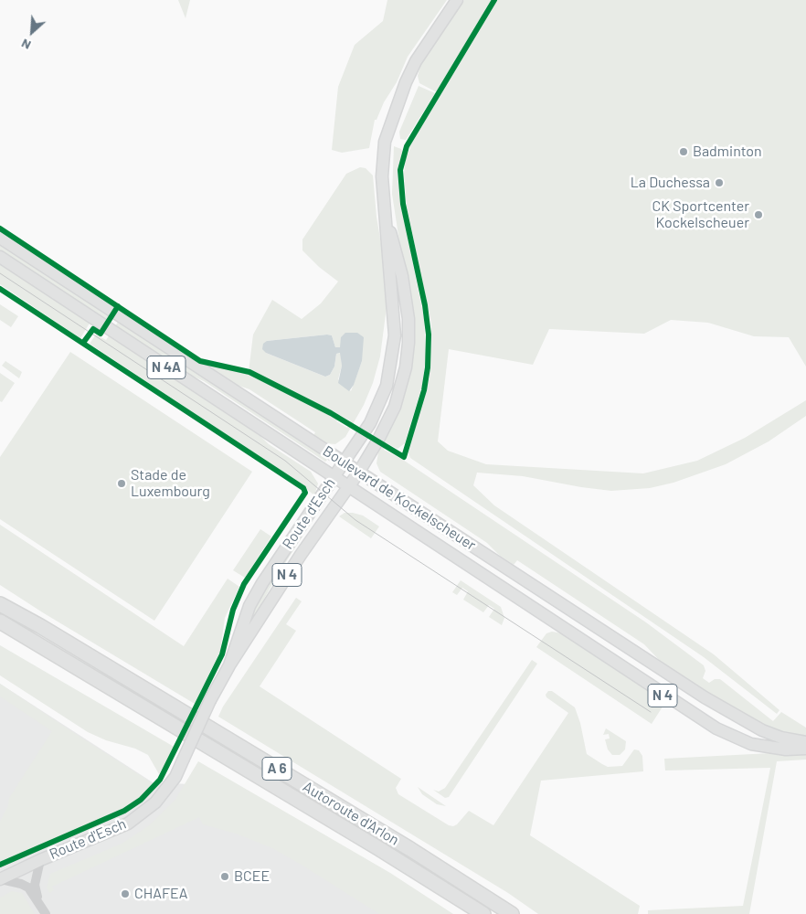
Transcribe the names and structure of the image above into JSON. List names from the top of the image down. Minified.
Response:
{"streets":{"highway":["A 6","Autoroute d'Arlon"],"main road":["N 4A","Boulevard de Kockelscheuer","Route d'Esch","N 4"]},"crossings":[["Boulevard de Kockelscheuer","Route d'Esch"]],"places":["Badminton","La Duchessa","CK Sportcenter Kockelscheuer","Stade de Luxembourg","BCEE","CHAFEA"],"north":"bottom left"}
